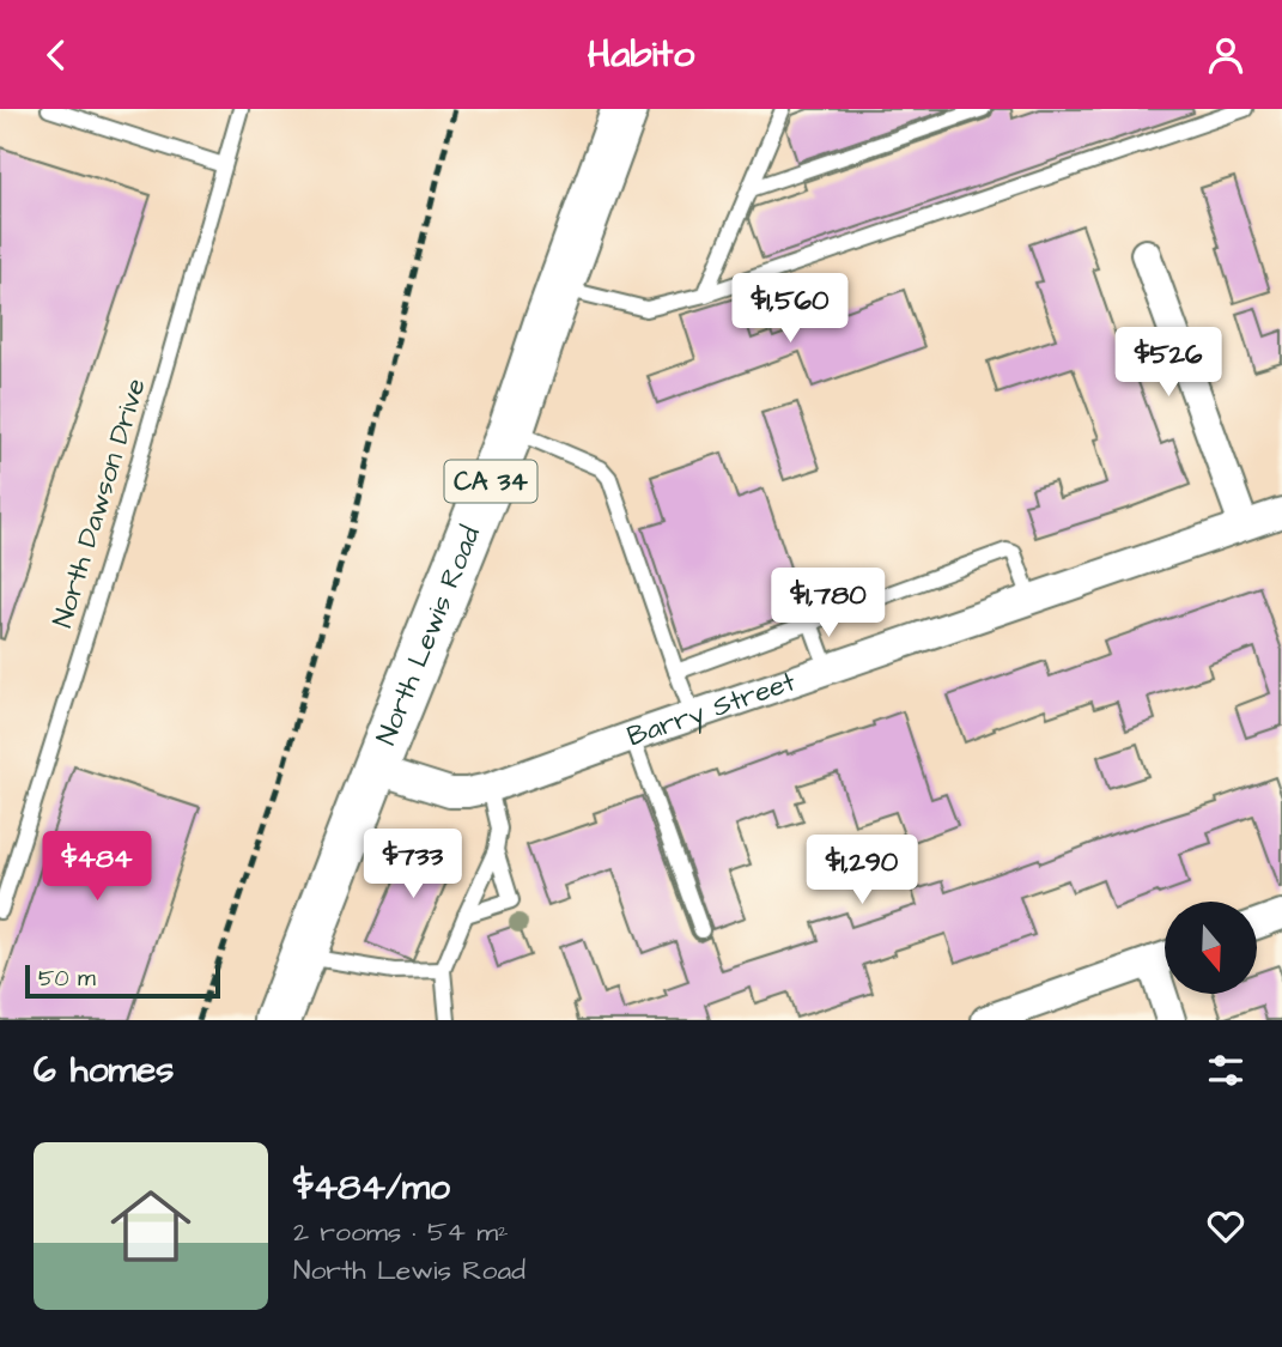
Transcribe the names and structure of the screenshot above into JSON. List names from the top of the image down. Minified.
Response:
{"streets":{"main road":["CA 34","North Lewis Road"],"street":["Barry Street"],"lane":["North Dawson Drive"]},"crossings":[["North Lewis Road","Barry Street"]],"scale_bar":"50 m","north":"bottom","page":{"header":"Habito","price":["$1,560","$526","$1,780","$733","$484","$1,290"],"scale":"50 m","heading":"6 homes","list":[{"name":"$484/mo","note":"2 rooms · 54 m² · North Lewis Road"}]}}
